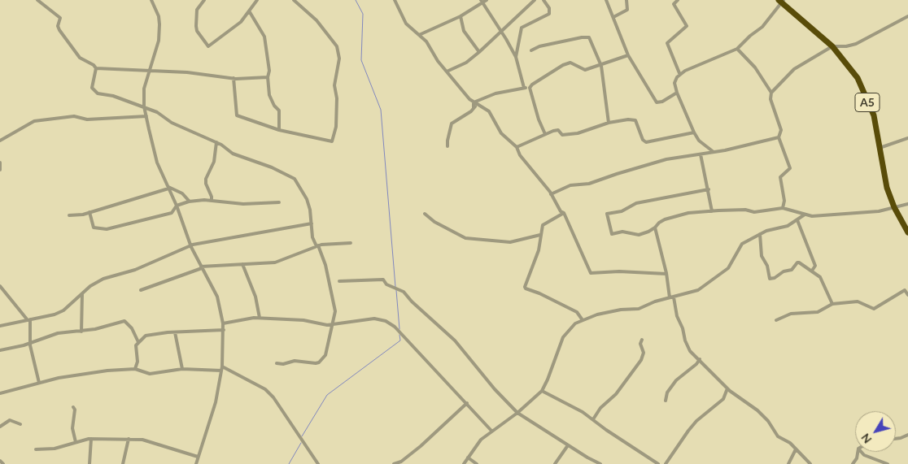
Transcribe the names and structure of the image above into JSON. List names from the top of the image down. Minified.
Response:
{"streets":{"highway":["A5"]},"north":"bottom left"}
